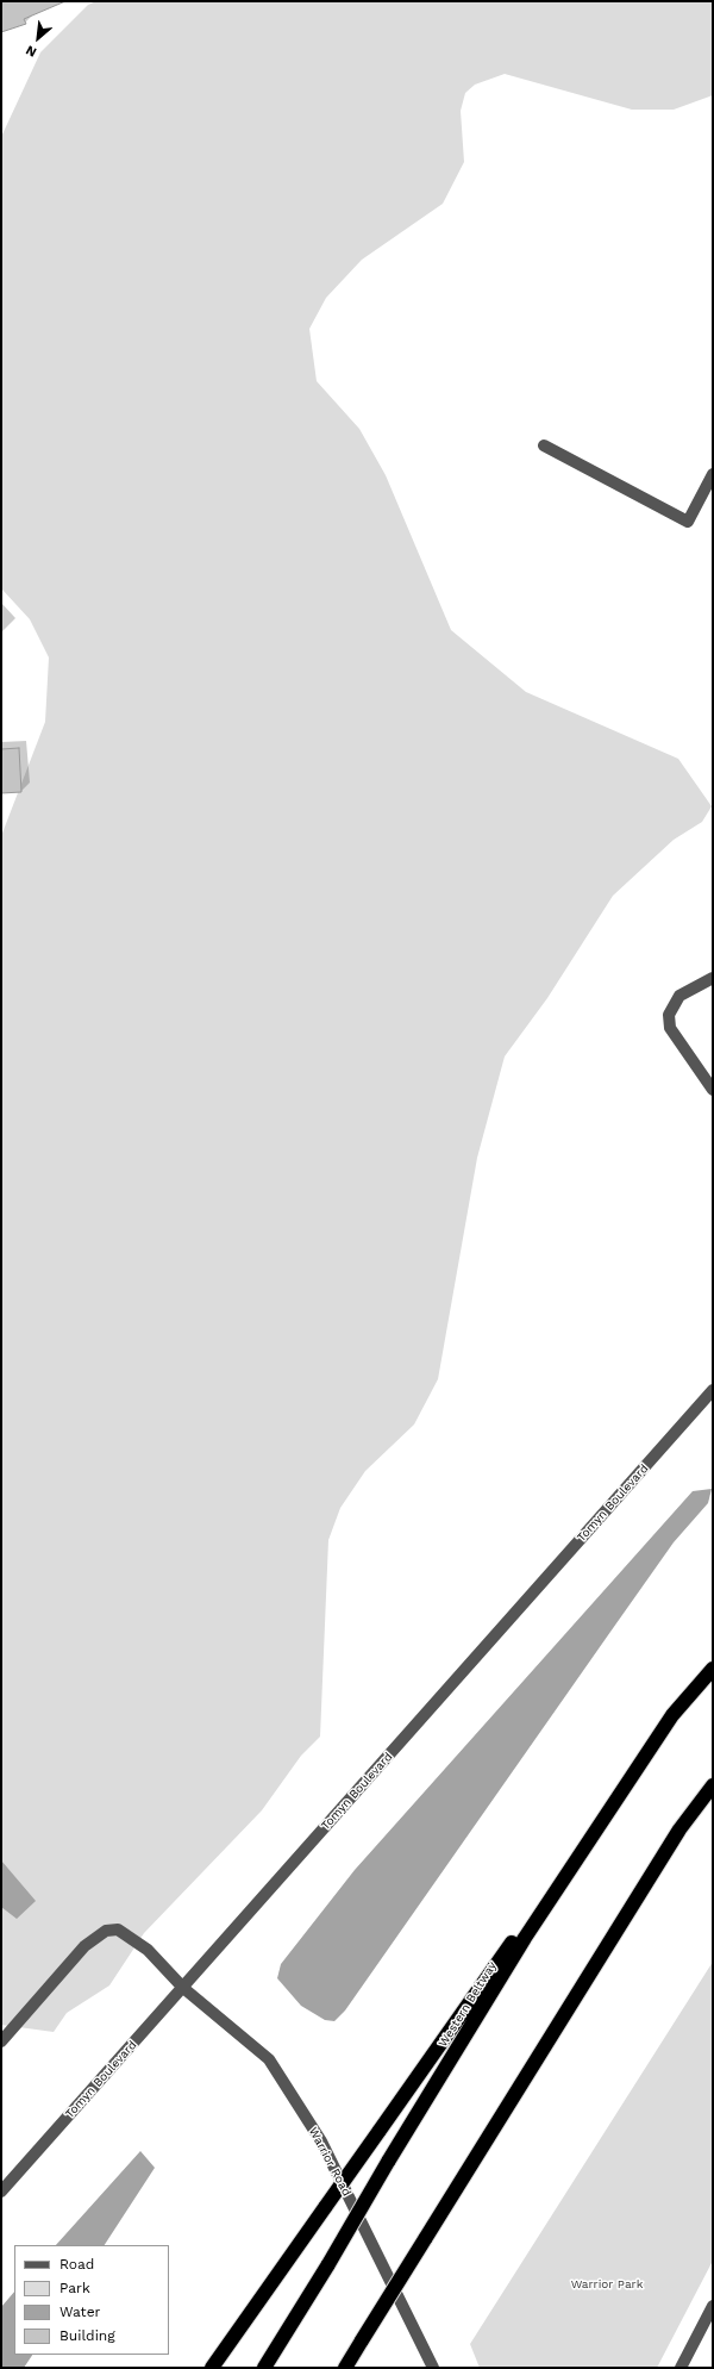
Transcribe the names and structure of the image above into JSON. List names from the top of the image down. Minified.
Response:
{"streets":{"highway":["Western Beltway"],"street":["Tomyn Boulevard","Warrior Road"]},"crossings":[["Tomyn Boulevard","Warrior Road"]],"parks":["Warrior Park"],"legend":["Road","Park","Water","Building"],"north":"bottom left"}
